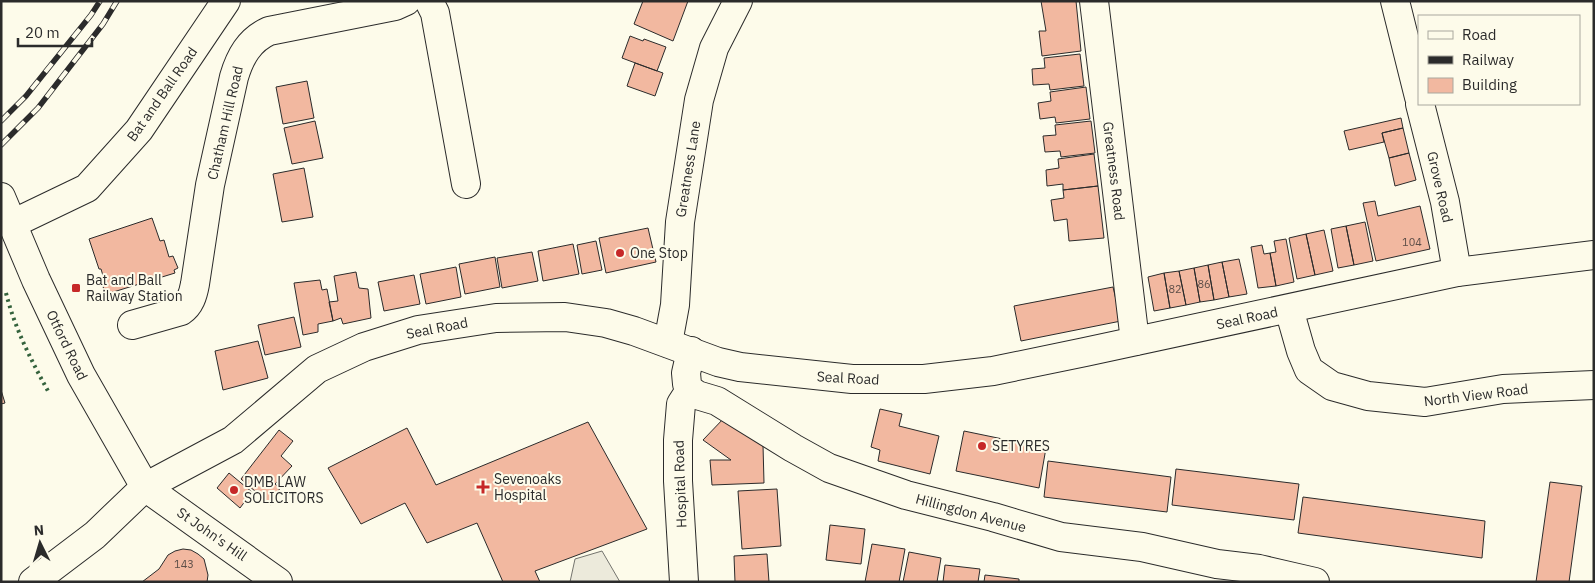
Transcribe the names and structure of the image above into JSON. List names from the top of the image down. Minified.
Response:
{"streets":{"main road":["Bat and Ball Road","Chatham Hill Road","Greatness Lane","Greatness Road","Grove Road","Seal Road","Otford Road","North View Road","Hospital Road","Hillingdon Avenue","St John's Hill"]},"crossings":[["Bat and Ball Road","Otford Road"],["Greatness Lane","Seal Road"],["Greatness Road","Seal Road"],["Grove Road","Seal Road"],["Seal Road","Otford Road"],["Seal Road","North View Road"],["Seal Road","St John's Hill"],["Otford Road","St John's Hill"],["Hospital Road","Hillingdon Avenue"]],"places":{"other":["One Stop","SETYRES","DMB LAW SOLICITORS"],"transit":["Bat and Ball Railway Station"],"health":["Sevenoaks Hospital"]},"house_numbers":["104","86","82","143"],"legend":["Road","Railway","Building"],"scale_bar":"20 m","north":"top"}
